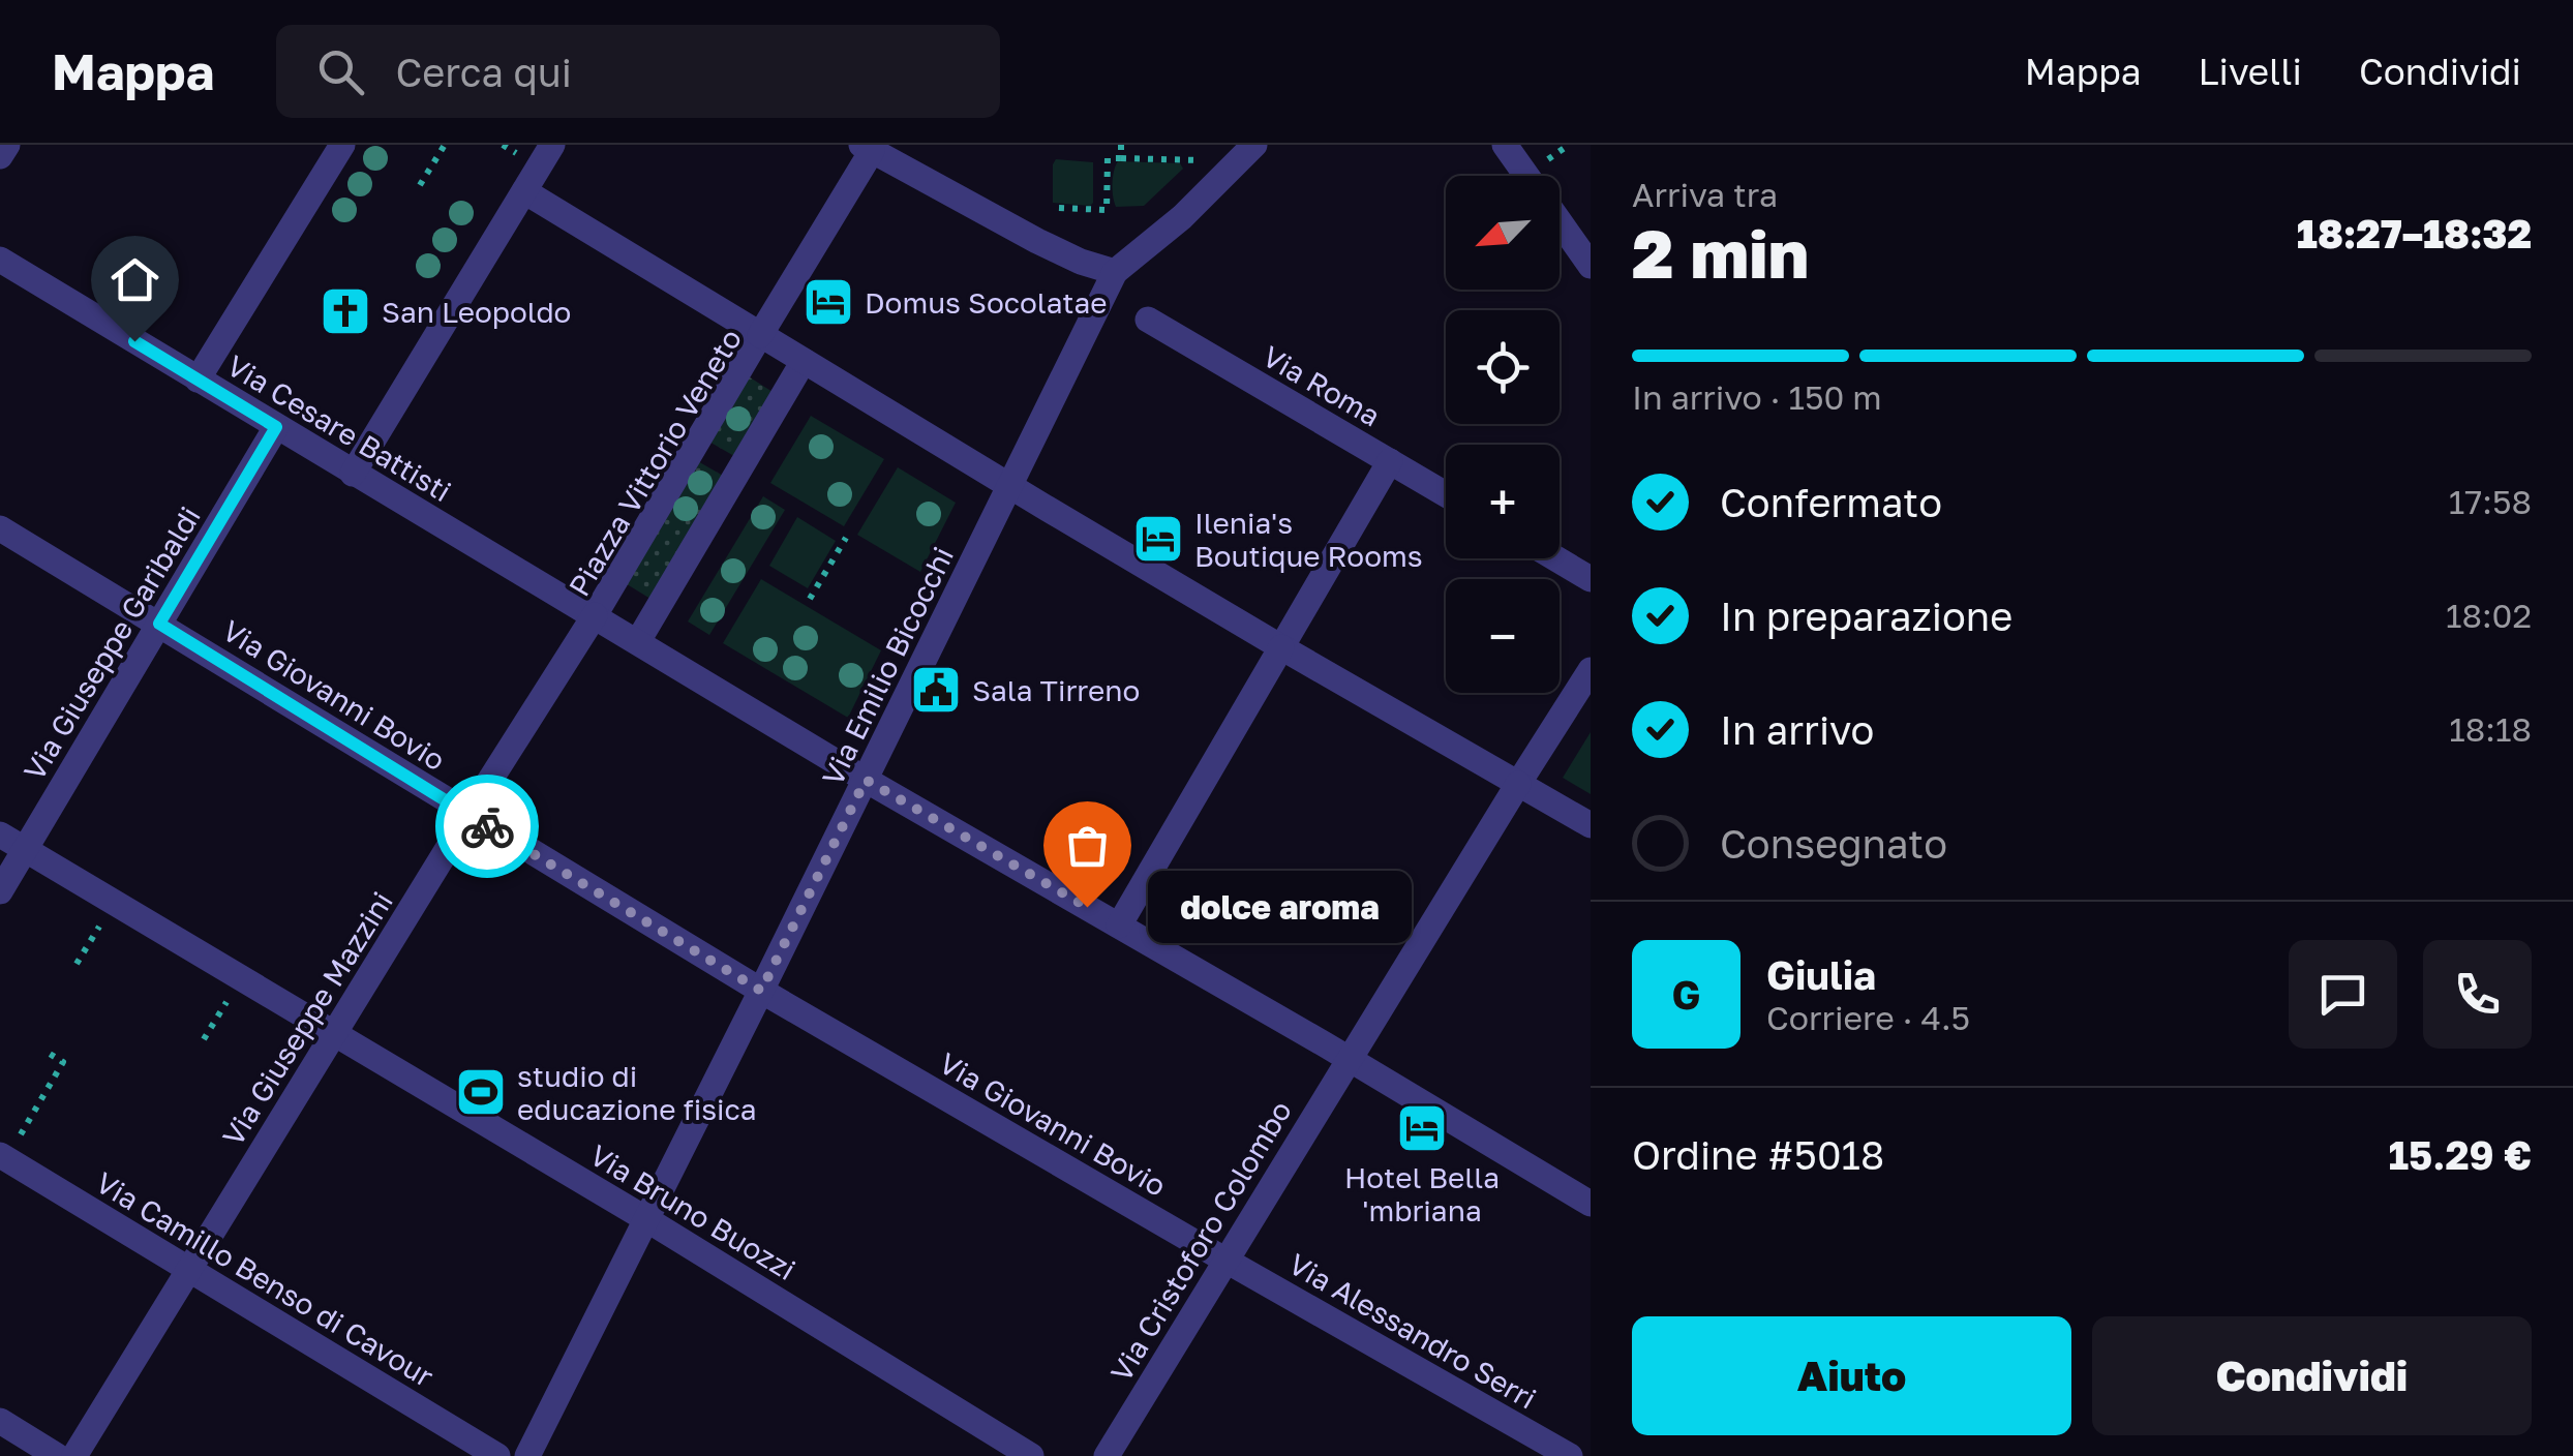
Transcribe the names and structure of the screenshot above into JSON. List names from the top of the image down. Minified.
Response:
{"streets":{"street":["Via Roma","Via Cesare Battisti","Piazza Vittorio Veneto","Via Giuseppe Garibaldi","Via Emilio Bicocchi","Via Giovanni Bovio","Via Giuseppe Mazzini","Via Bruno Buozzi","Via Cristoforo Colombo","Via Camillo Benso di Cavour","Via Alessandro Serri"]},"crossings":[["Via Cesare Battisti","Piazza Vittorio Veneto"],["Via Cesare Battisti","Via Giuseppe Garibaldi"],["Via Cesare Battisti","Via Giuseppe Mazzini"],["Piazza Vittorio Veneto","Via Emilio Bicocchi"],["Piazza Vittorio Veneto","Via Giuseppe Mazzini"],["Piazza Vittorio Veneto","Via Cristoforo Colombo"],["Via Giuseppe Garibaldi","Via Giovanni Bovio"],["Via Giuseppe Garibaldi","Via Bruno Buozzi"],["Via Emilio Bicocchi","Via Giovanni Bovio"],["Via Emilio Bicocchi","Via Bruno Buozzi"],["Via Giovanni Bovio","Via Giuseppe Mazzini"],["Via Giovanni Bovio","Via Cristoforo Colombo"],["Via Giovanni Bovio","Via Alessandro Serri"],["Via Giuseppe Mazzini","Via Bruno Buozzi"],["Via Giuseppe Mazzini","Via Camillo Benso di Cavour"],["Via Cristoforo Colombo","Via Alessandro Serri"]],"places":{"hotel":["Domus Socolatae","Ilenia's Boutique Rooms","Hotel Bella 'mbriana"],"church":["San Leopoldo"],"public building":["Sala Tirreno"],"other":["dolce aroma"],"sports":["studio di educazione fisica"]},"north":"bottom left","page":{"header":"Mappa","search":"Cerca qui","nav":["Mappa","Livelli","Condividi"],"heading":["2 min","Arriva tra","18:27–18:32"],"panel":["Giulia","Corriere · 4.5","Ordine #5018","15.29 €"],"map_buttons":["+","−"],"bar":"In arrivo · 150 m","list":[["Confermato","17:58"],["In preparazione","18:02"],["In arrivo","18:18"],"Consegnato"],"bubble":"dolce aroma","round":"G","buttons":["Aiuto","Condividi"]}}
